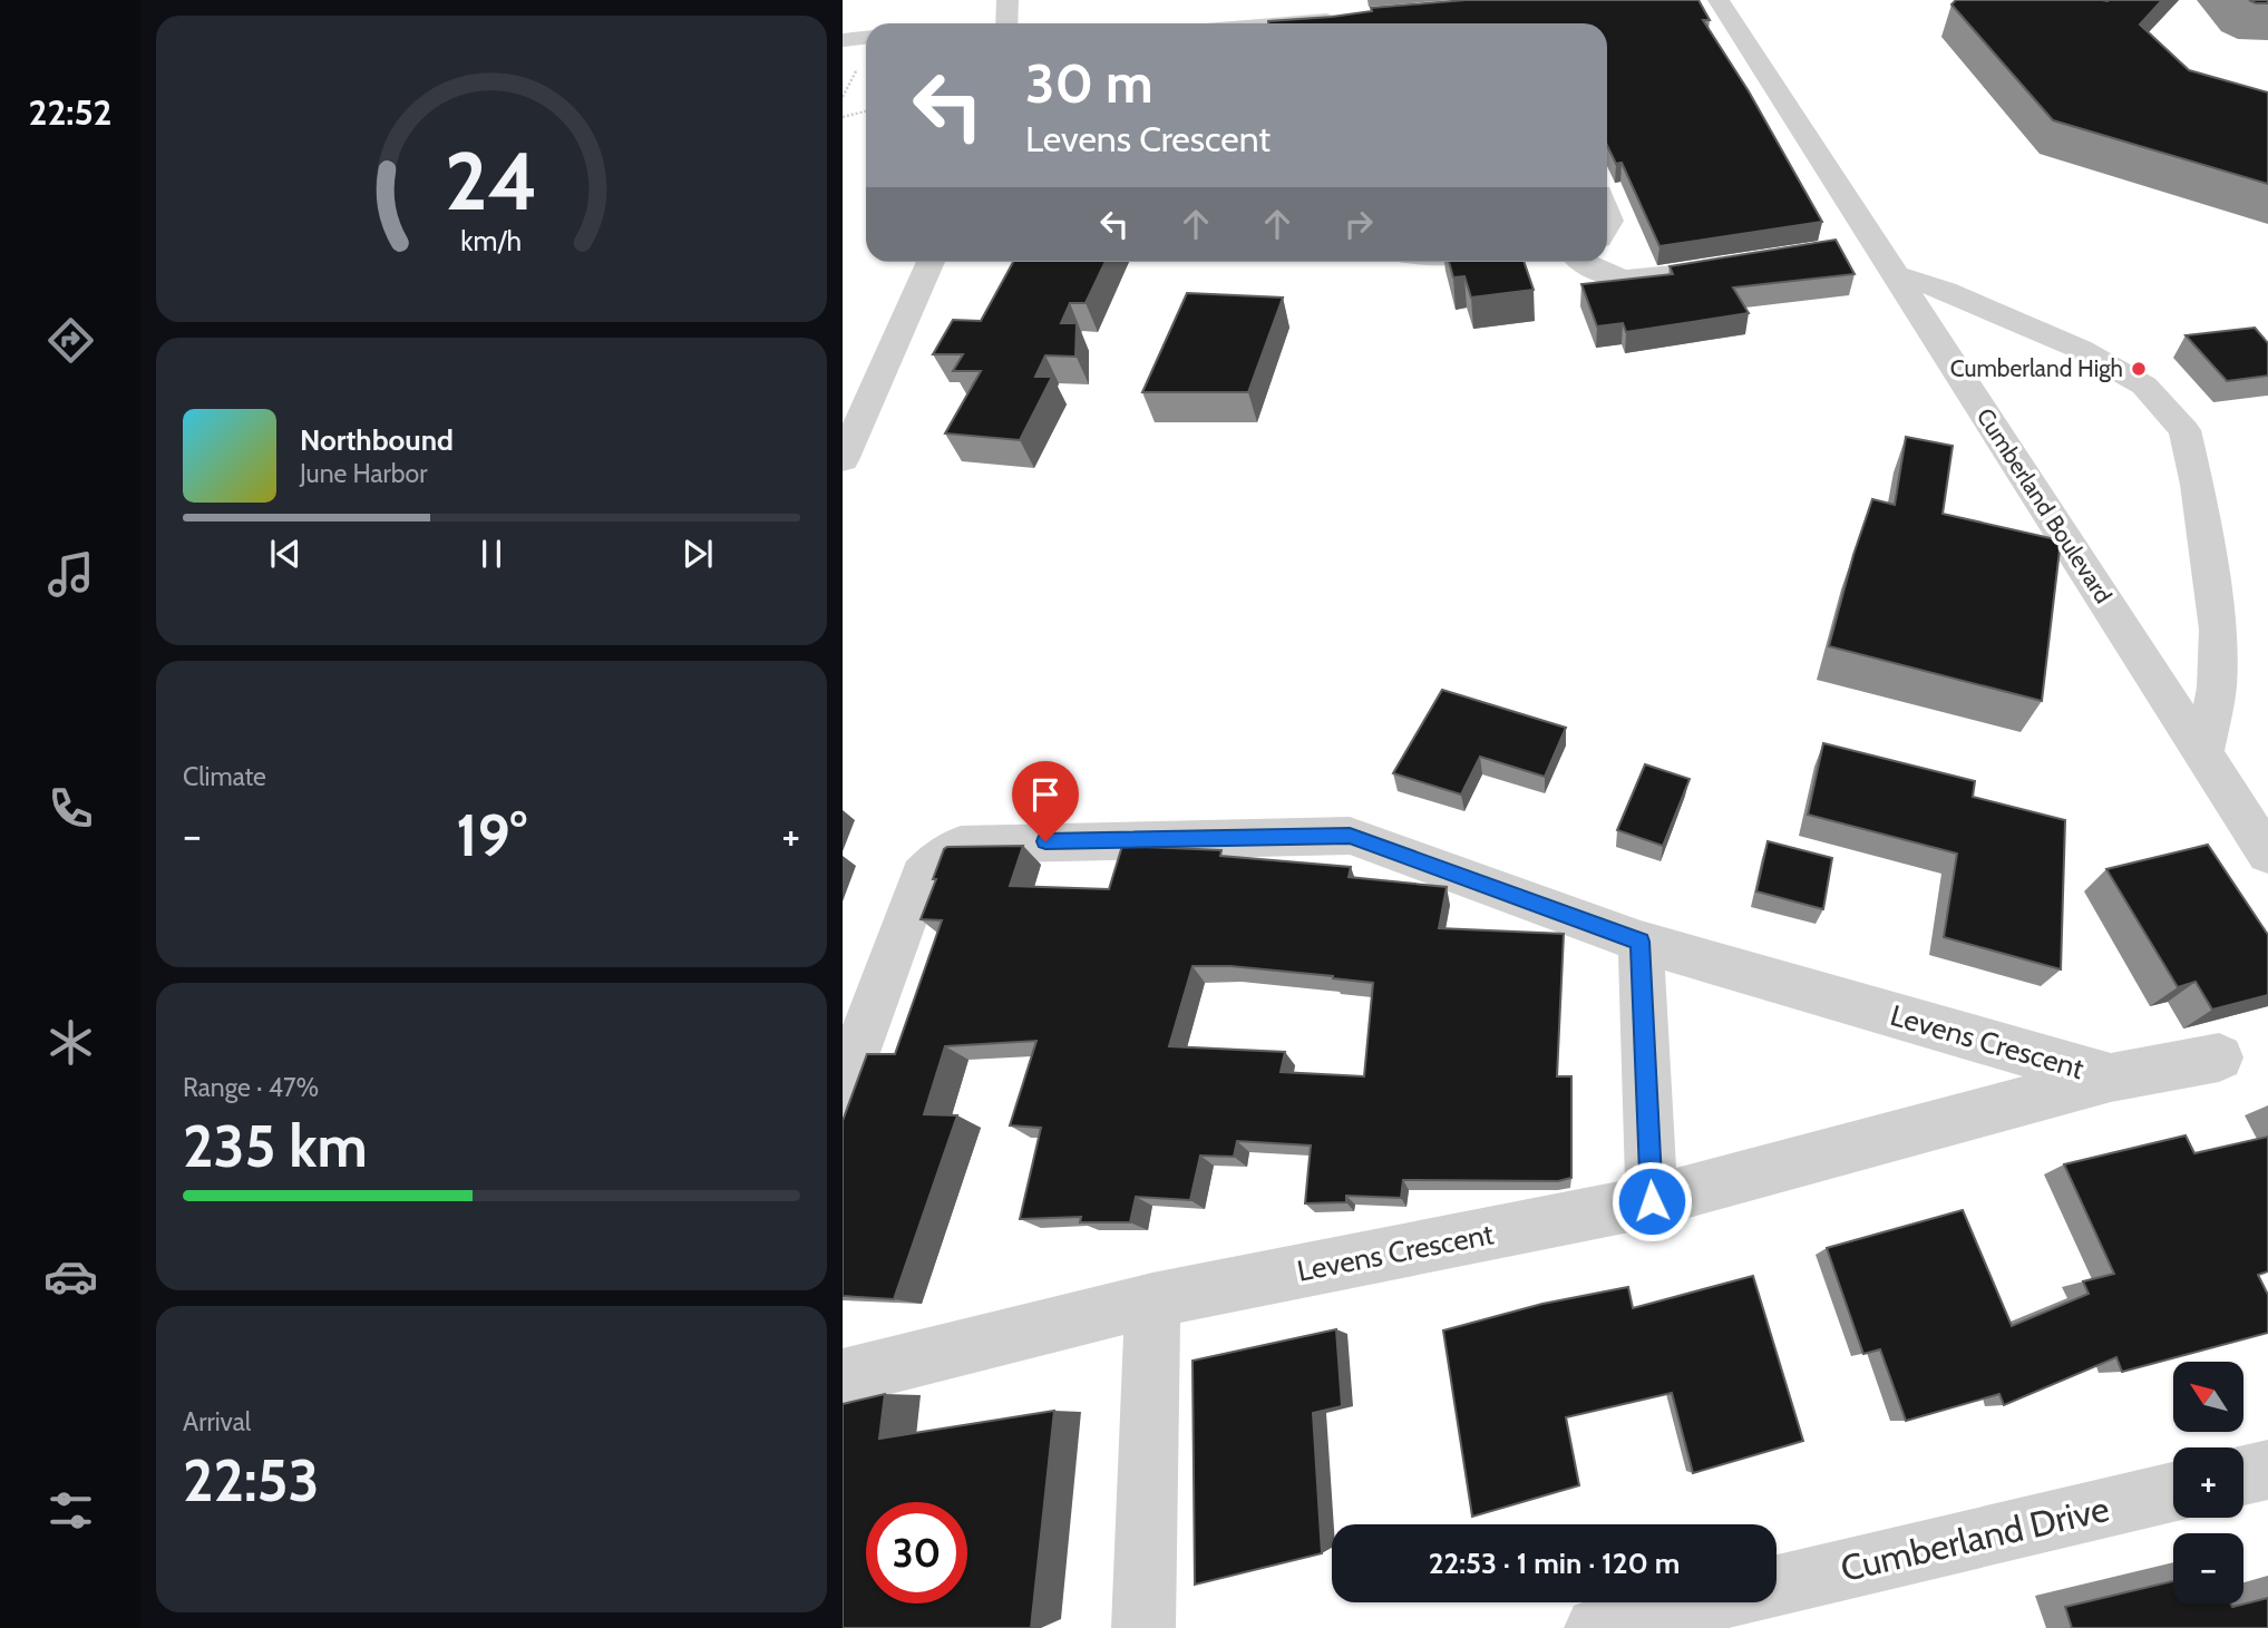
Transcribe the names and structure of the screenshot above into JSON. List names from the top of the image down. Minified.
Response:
{"streets":{"street":["Cumberland Boulevard","Levens Crescent","Cumberland Drive"]},"places":["Cumberland High"],"north":"top left","page":{"tabs":"22:52","turn":["30 m","Levens Crescent"],"song":["Northbound","June Harbor"],"tile":["Climate",["Range · 47%","235 km"],["Arrival","22:53"]],"heat":["−","19°","+"],"map_buttons":["+","−"],"limit":"30","trip":"22:53 · 1 min · 120 m","gauge":["24","km/h"]}}
